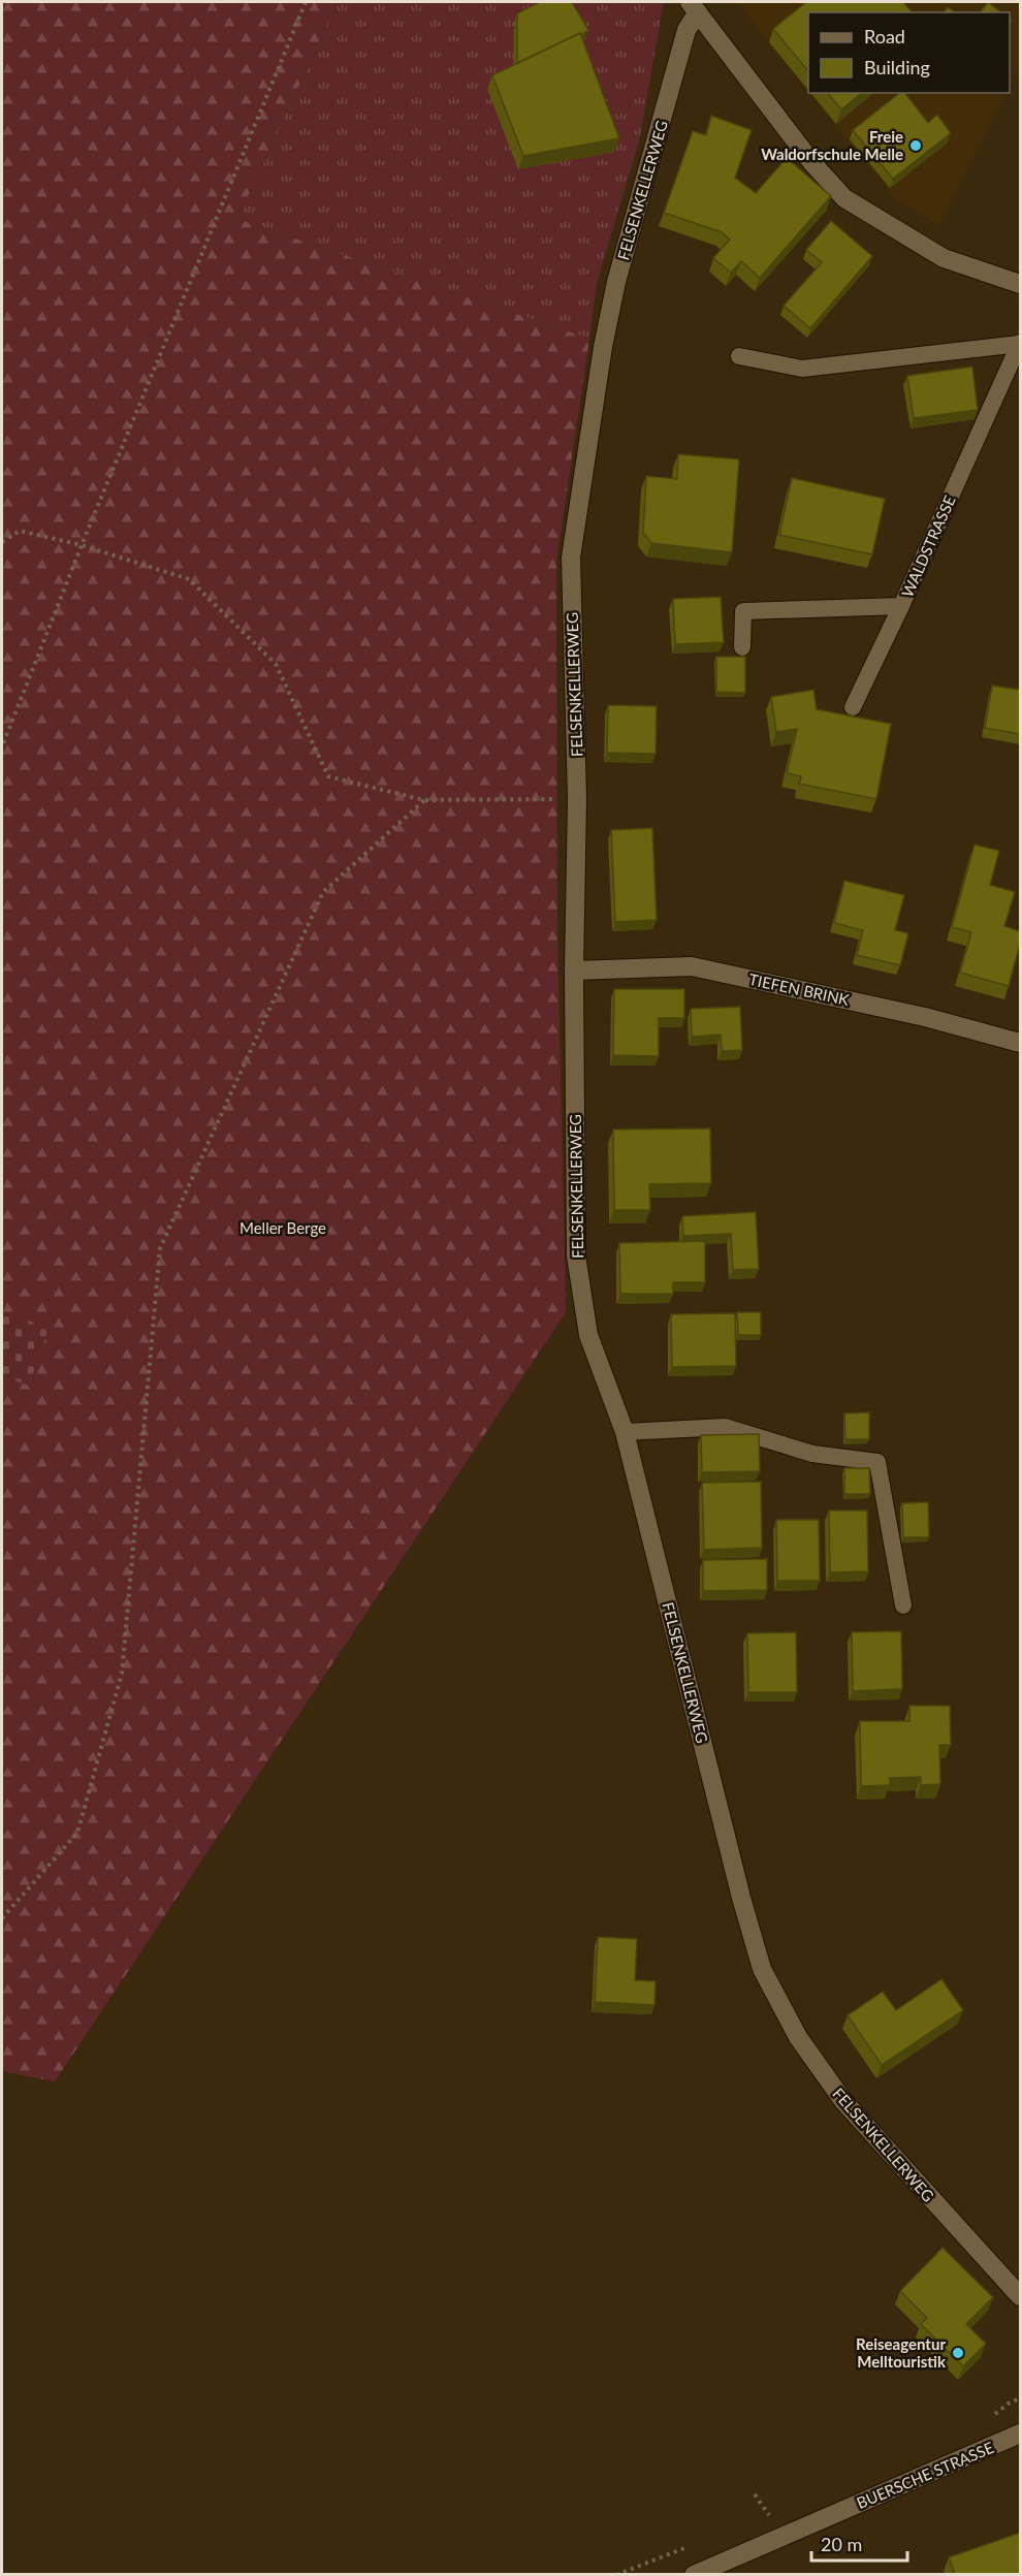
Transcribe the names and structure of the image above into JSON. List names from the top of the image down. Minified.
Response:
{"streets":{"street":["FELSENKELLERWEG","TIEFEN BRINK","BUERSCHE STRASSE"],"lane":["WALDSTRASSE"]},"crossings":[["FELSENKELLERWEG","TIEFEN BRINK"]],"parks":["Meller Berge"],"places":["Freie Waldorfschule Melle","Reiseagentur Melltouristik"],"legend":["Road","Building"],"scale_bar":"20 m"}
